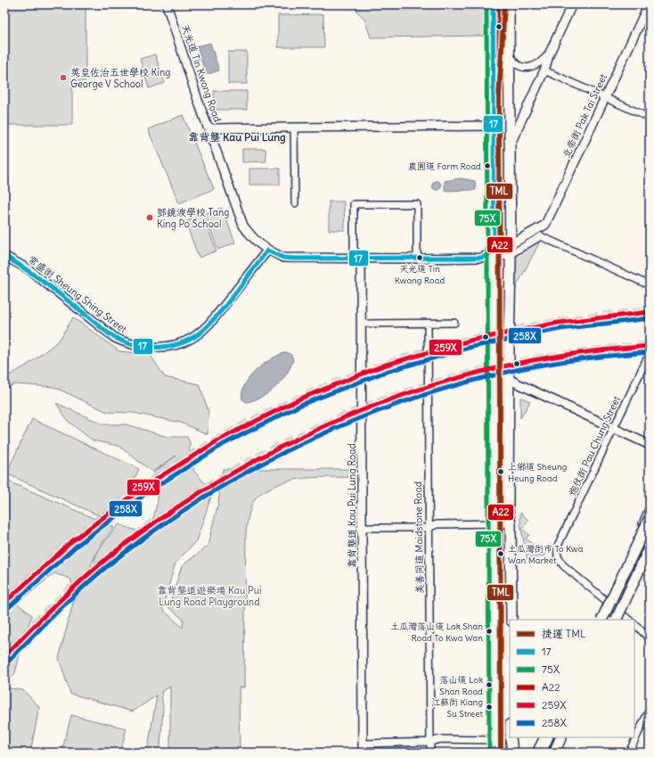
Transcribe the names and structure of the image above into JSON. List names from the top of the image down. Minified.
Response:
{"streets":{"street":["天光道 Tin Kwong Road","北帝街 Pak Tai Street","常盛街 Sheung Shing Street","炮仗街 Pau Chung Street","靠背壟道 Kau Pui Lung Road","美善同道 Maidstone Road"]},"crossings":[["天光道 Tin Kwong Road","北帝街 Pak Tai Street"],["天光道 Tin Kwong Road","常盛街 Sheung Shing Street"],["天光道 Tin Kwong Road","靠背壟道 Kau Pui Lung Road"]],"districts":["靠背壟 Kau Pui Lung"],"parks":["靠背壟道遊樂場 Kau Pui Lung Road Playground"],"places":["英皇佐治五世學校 King George V School","農圃道 Farm Road","鄧鏡波學校 Tang King Po School","天光道 Tin Kwong Road","上鄉道 Sheung Heung Road","土瓜灣街市 To Kwa Wan Market","土瓜灣落山道 Lok Shan Road To Kwa Wan","落山道 Lok Shan Road","江蘇街 Kiang Su Street"],"lines":["metro line TML","transit line 17","transit line 75X","transit line A22","transit line 259X","transit line 258X"],"legend":["捷運 TML","17","75X","A22","259X","258X"]}
